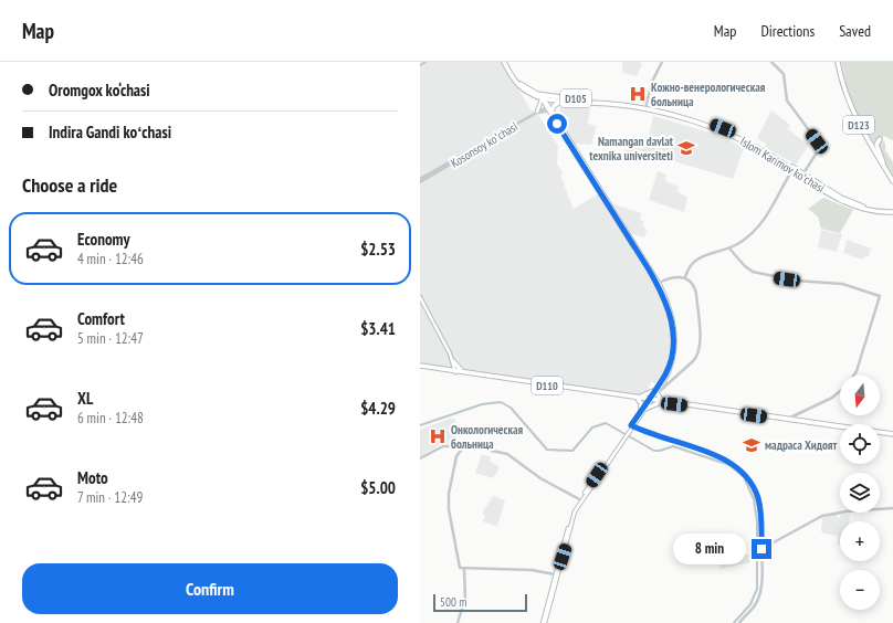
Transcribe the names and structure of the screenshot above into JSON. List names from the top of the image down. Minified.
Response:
{"streets":{"main road":["D105","D123","Islom Karimov koʻchasi","D110"],"street":["Kosonsoy koʻchasi"]},"places":{"hospital":["Кожно-венерологическая больница","Онкологическая больница"],"school or university":["Namangan davlat texnika universiteti","мадраса Хидоят"]},"scale_bar":"500 m","north":"bottom","page":{"header":"Map","nav":["Map","Directions","Saved"],"banner":["Oromgox ko‘chasi","Indira Gandi koʻchasi"],"heading":"Choose a ride","list":[{"name":"Economy","note":"4 min · 12:46","value":"$2.53"},{"name":"Comfort","note":"5 min · 12:47","value":"$3.41"},{"name":"XL","note":"6 min · 12:48","value":"$4.29"},{"name":"Moto","note":"7 min · 12:49","value":"$5.00"}],"map_buttons":["+","−"],"bubble":"8 min","buttons":"Confirm","scale":"500 m"}}
